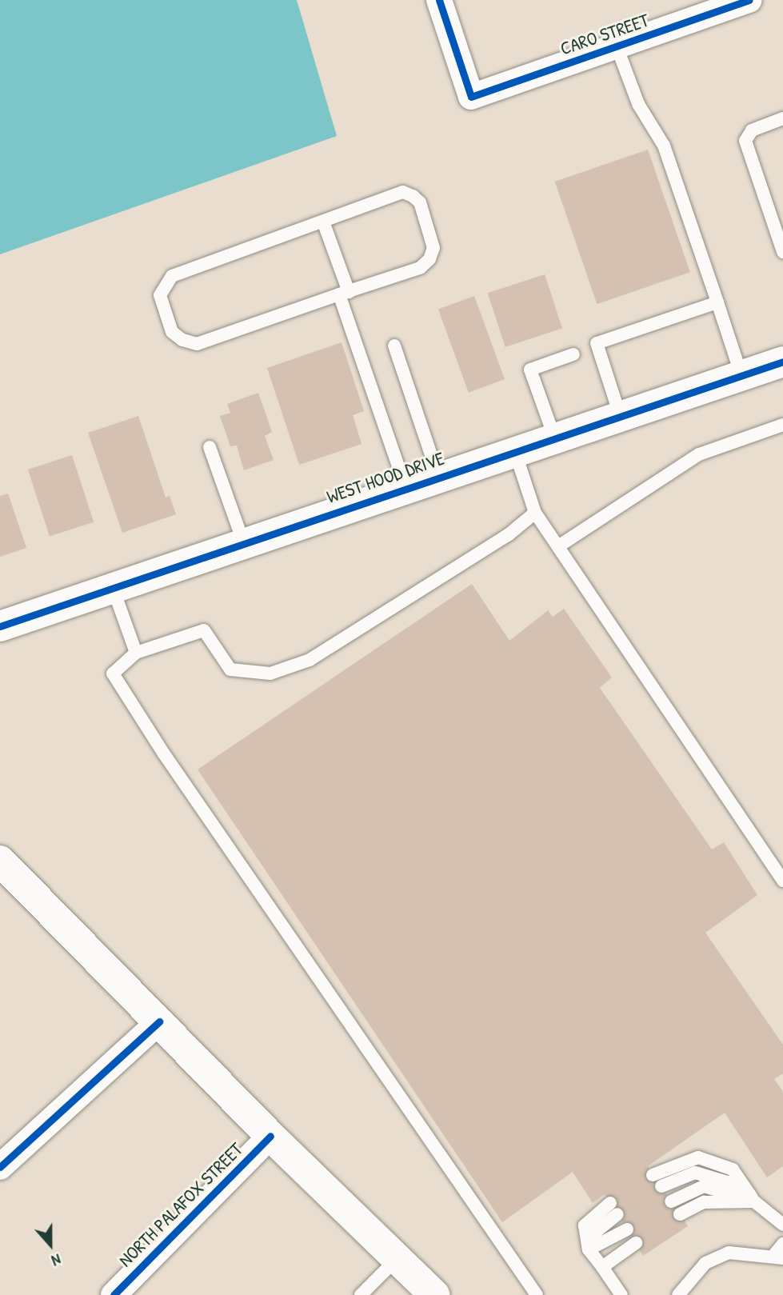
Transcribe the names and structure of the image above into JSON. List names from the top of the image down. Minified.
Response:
{"streets":{"street":["CARO STREET","WEST HOOD DRIVE","NORTH PALAFOX STREET"]},"north":"bottom"}
